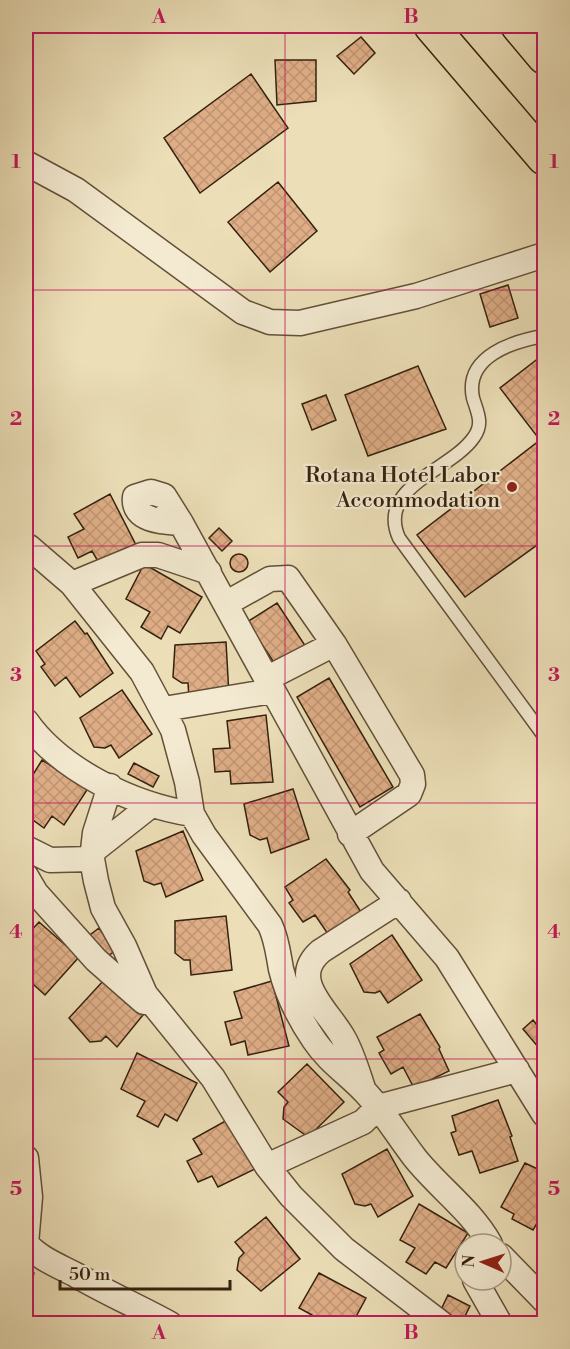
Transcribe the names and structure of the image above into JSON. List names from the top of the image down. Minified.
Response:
{"places":["Rotana Hotel Labor Accommodation"],"scale_bar":"50 m","north":"left","grid":{"columns":["A","B"],"rows":["1","2","3","4","5"]}}
